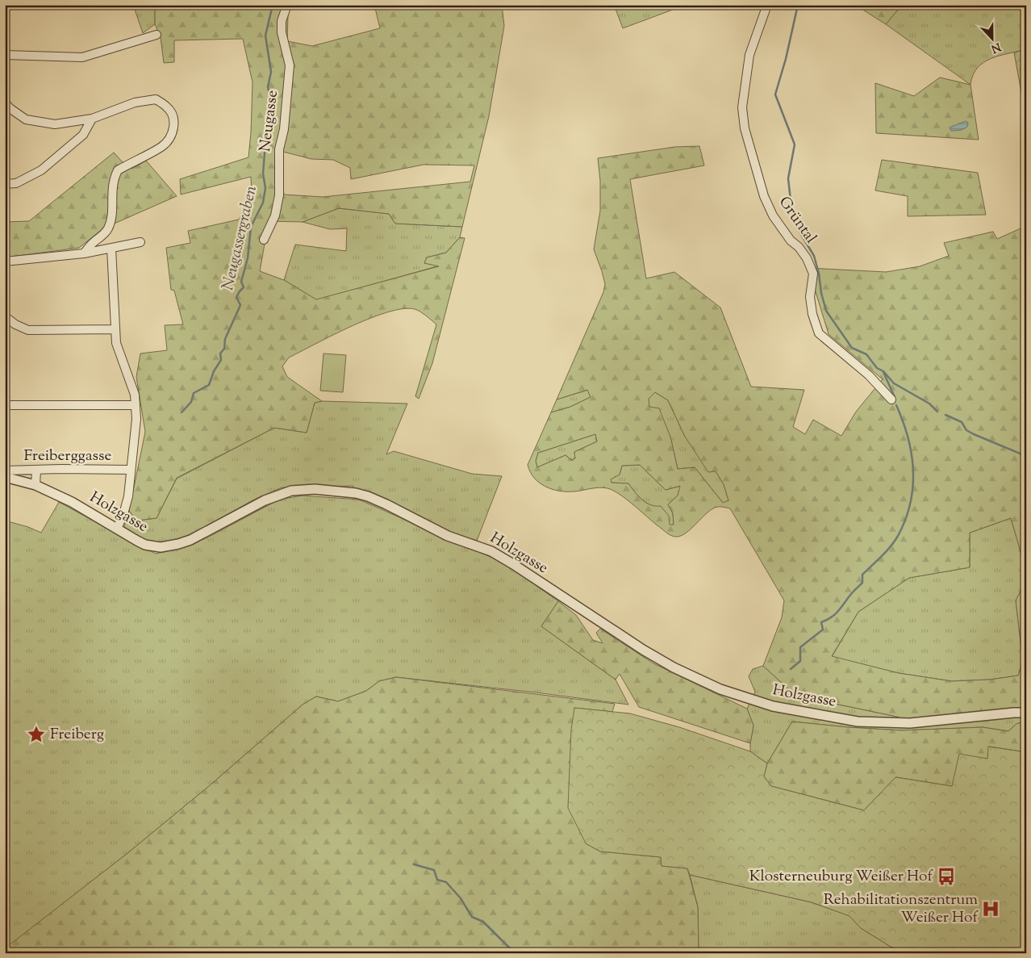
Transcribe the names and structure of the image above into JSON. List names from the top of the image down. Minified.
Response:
{"streets":{"street":["Neugasse","Grüntal","Freiberggasse","Holzgasse"]},"water":["Neugassergraben"],"places":{"place":["Freiberg"],"bus stop":["Klosterneuburg Weißer Hof"],"hospital":["Rehabilitationszentrum Weißer Hof"]},"north":"bottom"}
